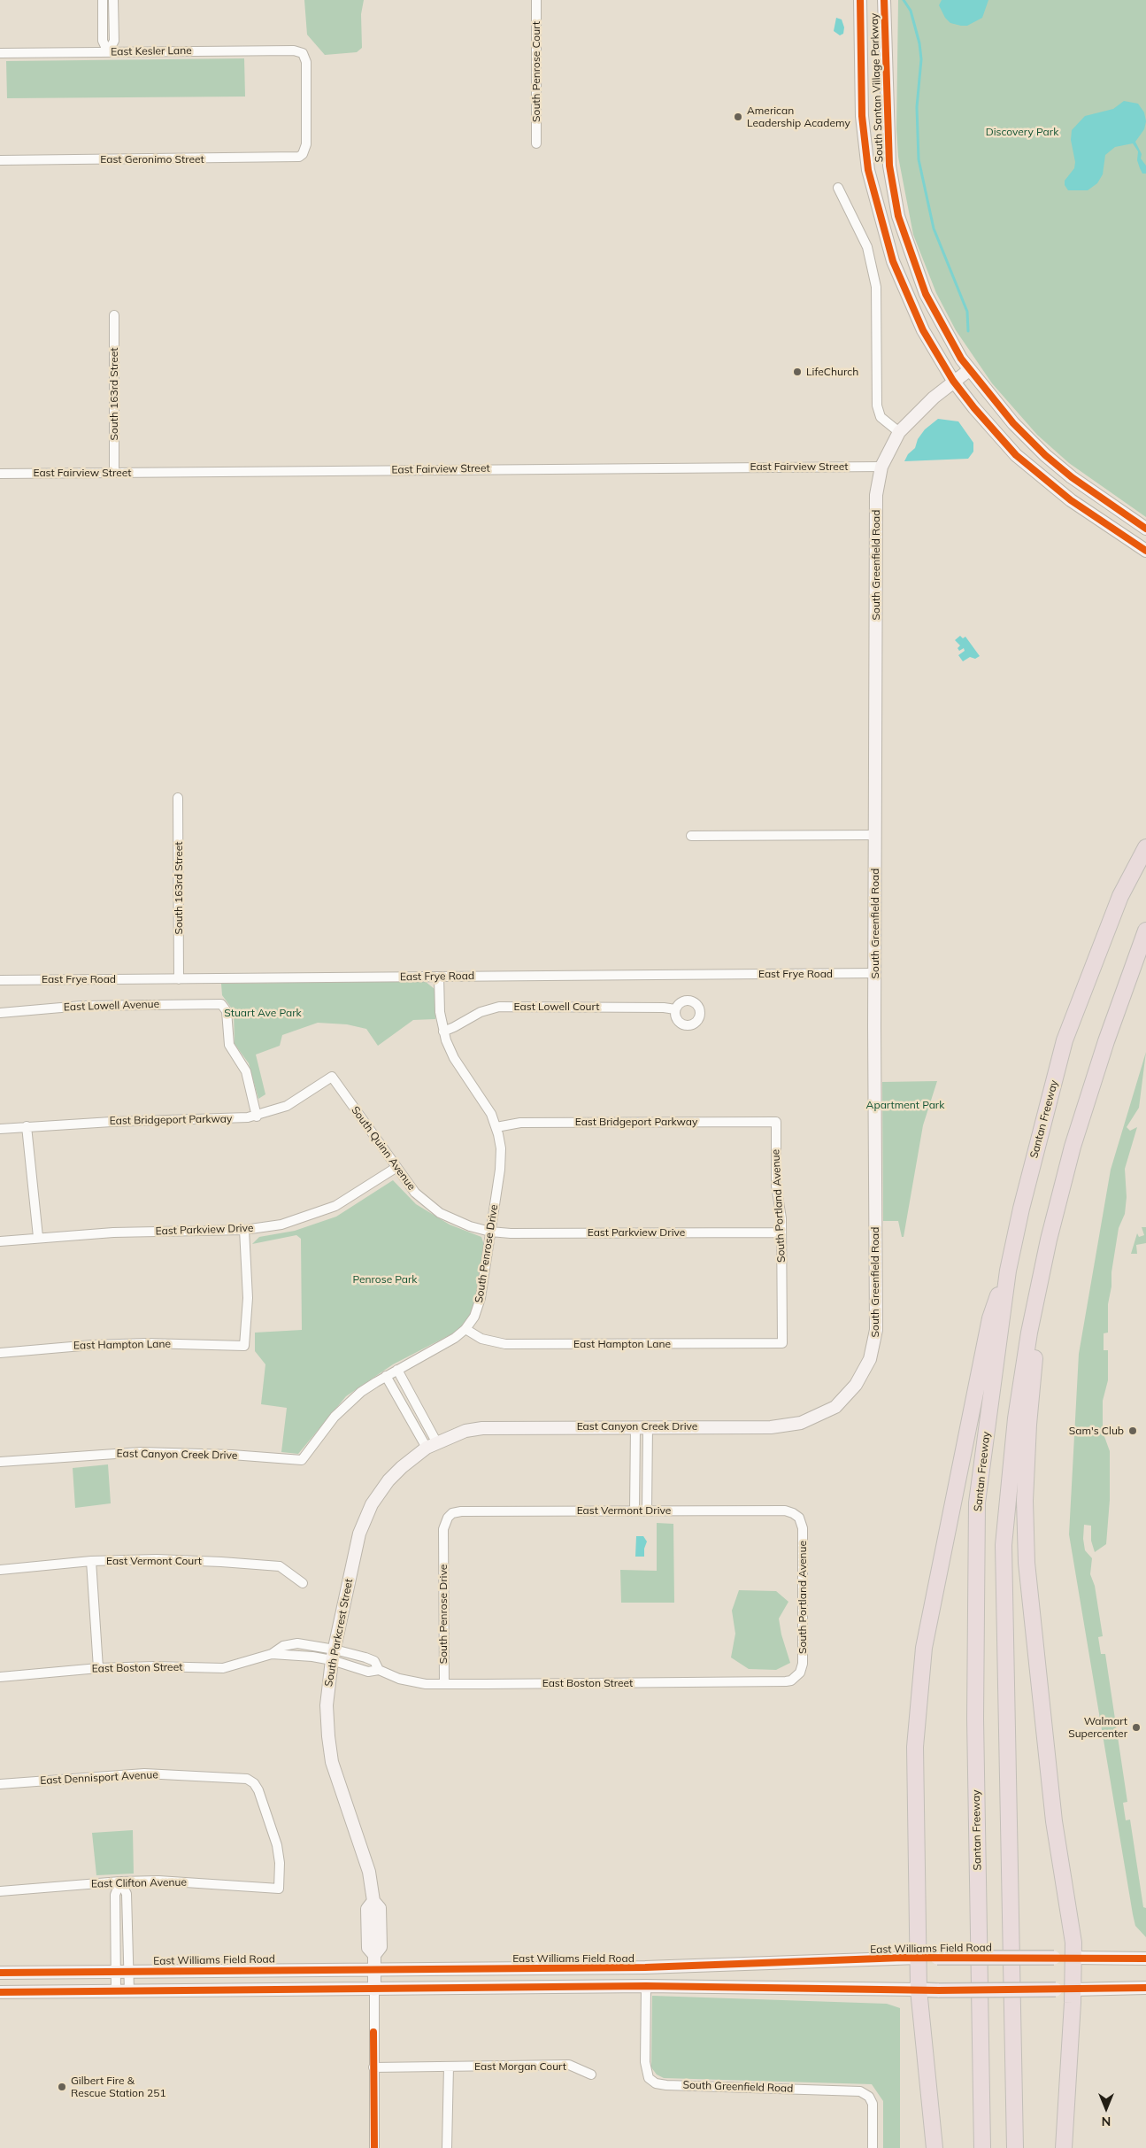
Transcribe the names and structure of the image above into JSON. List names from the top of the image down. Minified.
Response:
{"streets":{"highway":["Santan Freeway"],"main road":["South Santan Village Parkway","South Greenfield Road","East Canyon Creek Drive","South Parkcrest Street","East Williams Field Road"],"street":["East Kesler Lane","South Penrose Court","East Geronimo Street","South 163rd Street","East Fairview Street","East Frye Road","East Lowell Avenue","East Lowell Court","East Bridgeport Parkway","South Quinn Avenue","South Portland Avenue","East Parkview Drive","South Penrose Drive","East Hampton Lane","East Vermont Drive","East Vermont Court","East Boston Street","East Dennisport Avenue","East Clifton Avenue","East Morgan Court"]},"crossings":[["East Kesler Lane","East Geronimo Street"],["South Santan Village Parkway","South Greenfield Road"],["South 163rd Street","East Fairview Street"],["South 163rd Street","East Frye Road"],["East Fairview Street","South Greenfield Road"],["South Greenfield Road","East Frye Road"],["South Greenfield Road","East Canyon Creek Drive"],["East Frye Road","South Penrose Drive"],["East Lowell Avenue","East Bridgeport Parkway"],["East Lowell Court","South Penrose Drive"],["East Bridgeport Parkway","South Quinn Avenue"],["East Bridgeport Parkway","South Portland Avenue"],["East Bridgeport Parkway","South Penrose Drive"],["South Quinn Avenue","East Parkview Drive"],["South Quinn Avenue","South Penrose Drive"],["South Portland Avenue","East Parkview Drive"],["South Portland Avenue","East Hampton Lane"],["South Portland Avenue","East Vermont Drive"],["South Portland Avenue","East Boston Street"],["East Parkview Drive","South Penrose Drive"],["East Parkview Drive","East Hampton Lane"],["South Penrose Drive","East Hampton Lane"],["South Penrose Drive","East Canyon Creek Drive"],["South Penrose Drive","East Vermont Drive"],["South Penrose Drive","East Boston Street"],["East Canyon Creek Drive","South Parkcrest Street"],["South Parkcrest Street","East Boston Street"],["South Parkcrest Street","East Williams Field Road"],["South Parkcrest Street","East Morgan Court"],["East Dennisport Avenue","East Clifton Avenue"]],"parks":["Discovery Park","Stuart Ave Park","Apartment Park","Penrose Park"],"places":["American Leadership Academy","LifeChurch","Sam's Club","Walmart Supercenter","Gilbert Fire & Rescue Station 251"],"north":"bottom"}
